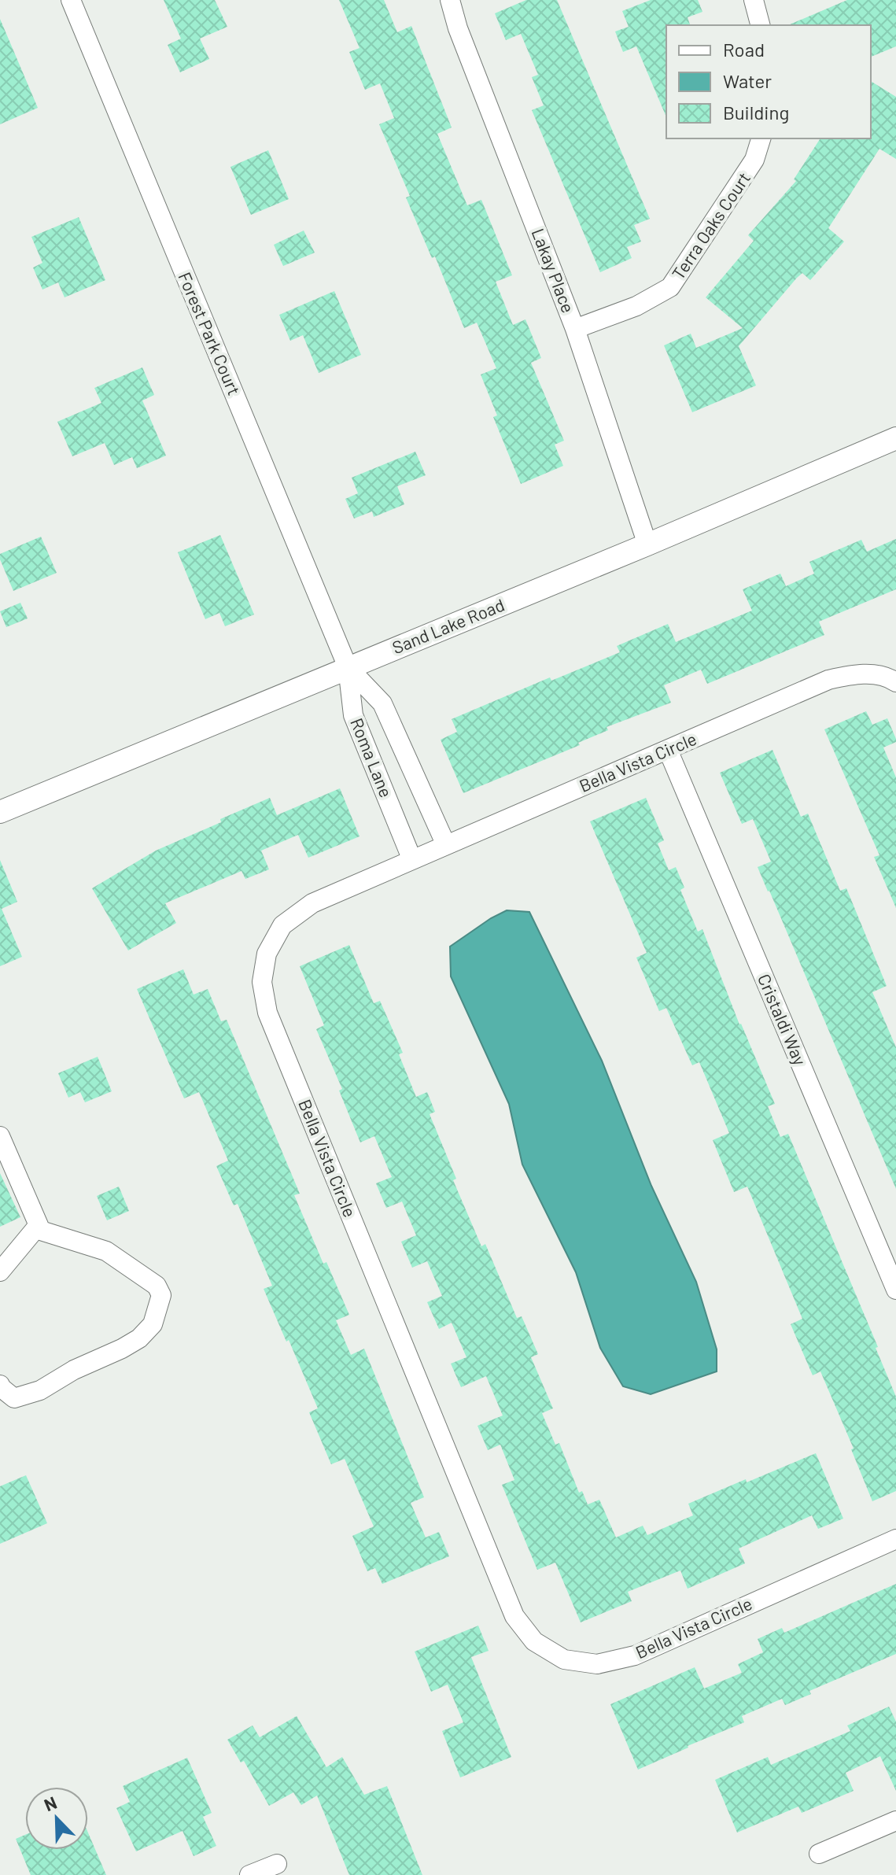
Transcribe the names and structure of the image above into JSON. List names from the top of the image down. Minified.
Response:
{"streets":{"street":["Terra Oaks Court","Lakay Place","Forest Park Court","Sand Lake Road","Roma Lane","Bella Vista Circle","Cristaldi Way"]},"crossings":[["Terra Oaks Court","Lakay Place"],["Lakay Place","Sand Lake Road"],["Forest Park Court","Sand Lake Road"],["Forest Park Court","Roma Lane"],["Sand Lake Road","Roma Lane"],["Roma Lane","Bella Vista Circle"],["Bella Vista Circle","Cristaldi Way"]],"legend":["Road","Water","Building"],"north":"top left"}
